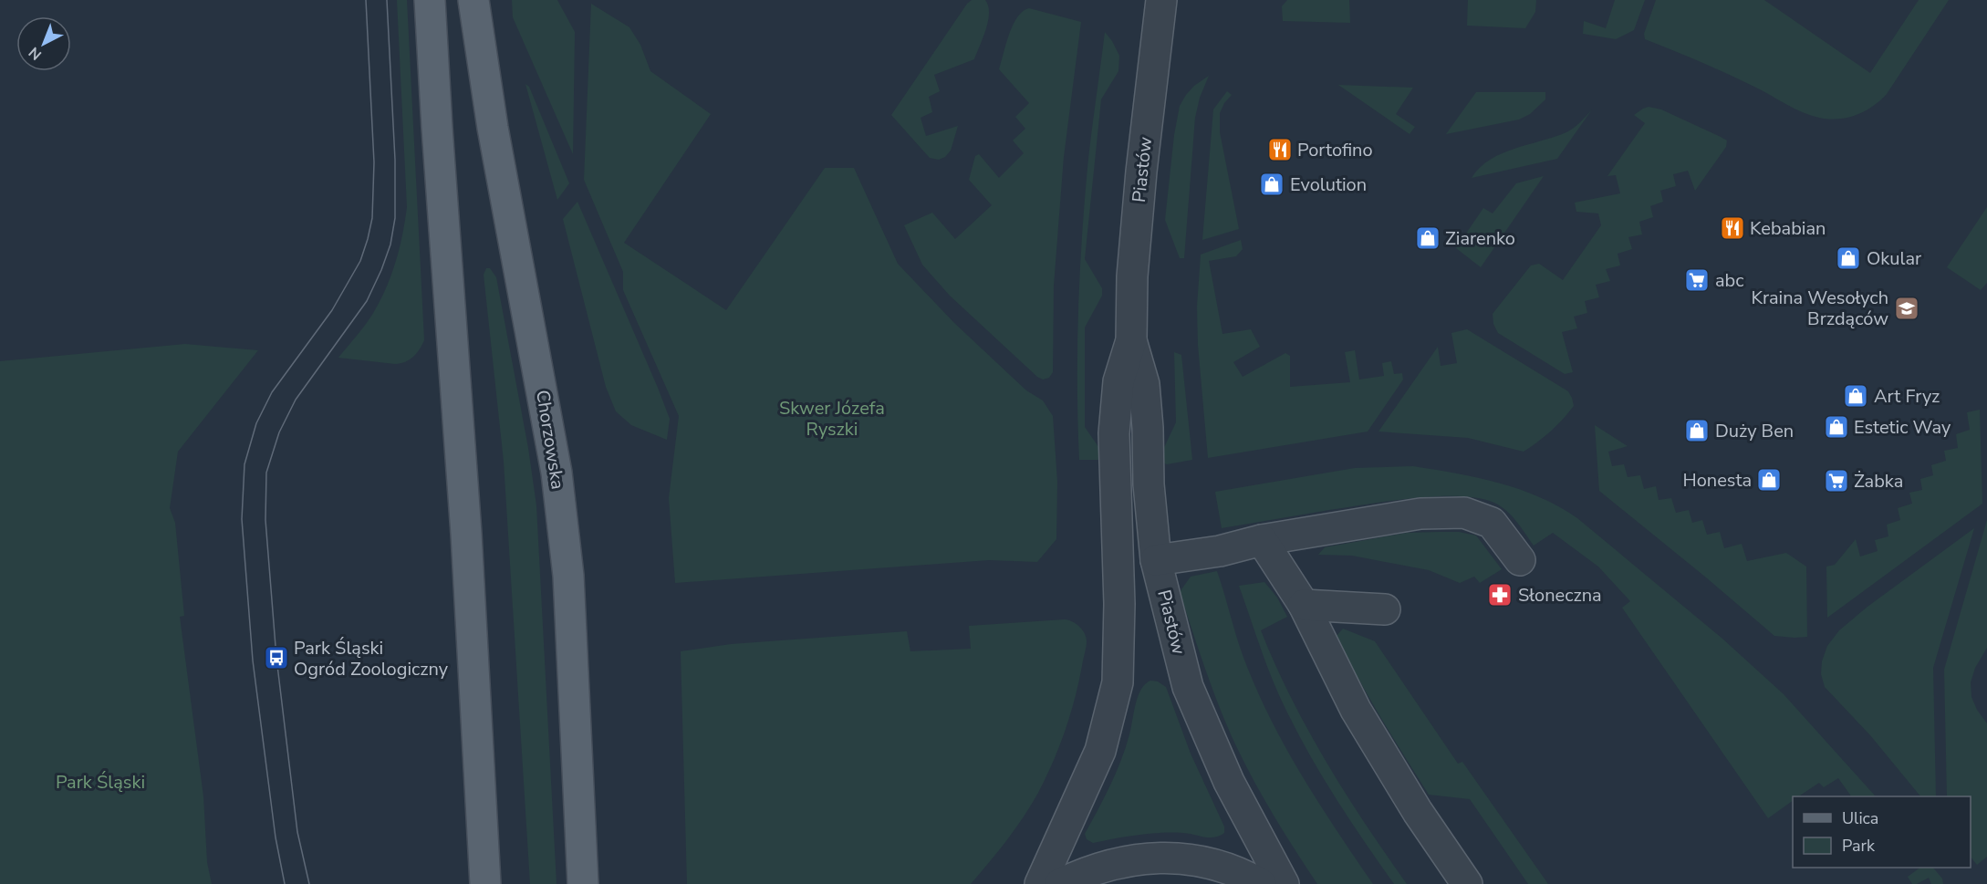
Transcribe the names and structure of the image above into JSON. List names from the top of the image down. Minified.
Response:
{"streets":{"main road":["Chorzowska"],"street":["Piastów"]},"parks":["Skwer Józefa Ryszki","Park Śląski"],"places":{"restaurant":["Portofino","Kebabian"],"shop":["Evolution","Ziarenko","Okular","Art Fryz","Estetic Way","Duży Ben","Honesta"],"supermarket":["abc","Żabka"],"school or university":["Kraina Wesołych Brzdąców"],"pharmacy":["Słoneczna"],"bus stop":["Park Śląski Ogród Zoologiczny"]},"legend":["Ulica","Park"],"north":"bottom left"}
